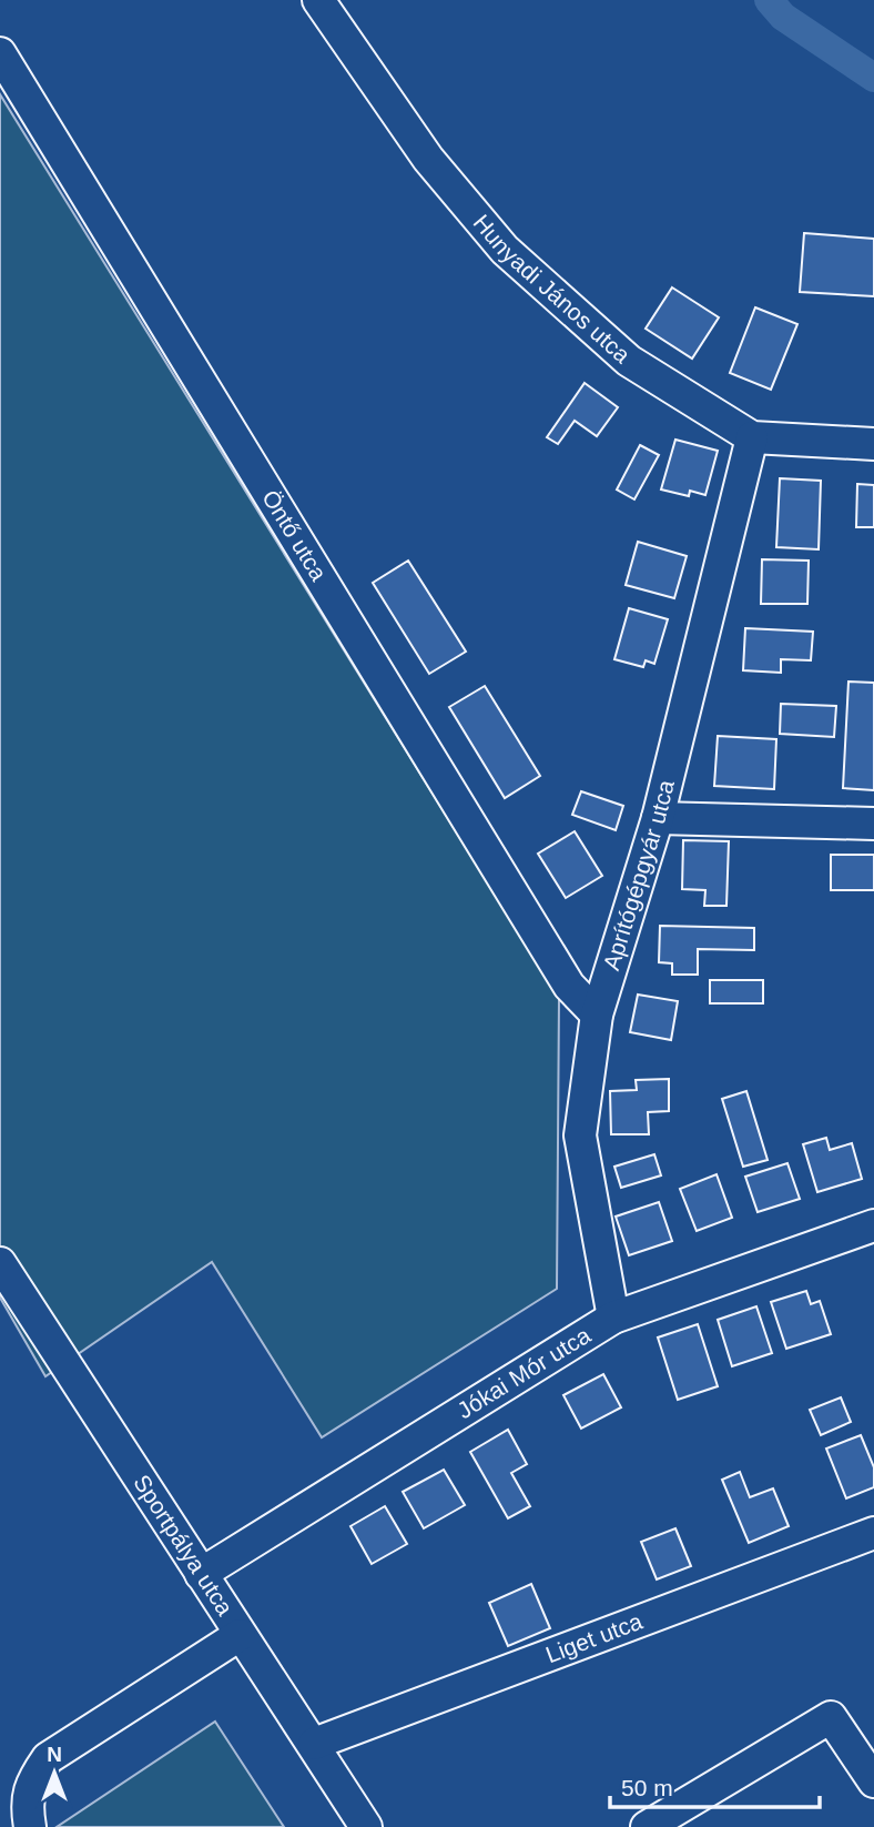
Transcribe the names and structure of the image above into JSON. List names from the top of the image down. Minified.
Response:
{"streets":{"street":["Hunyadi János utca","Öntő utca","Aprítógépgyár utca","Jókai Mór utca","Sportpálya utca","Liget utca"]},"crossings":[["Hunyadi János utca","Aprítógépgyár utca"],["Öntő utca","Aprítógépgyár utca"],["Aprítógépgyár utca","Jókai Mór utca"],["Jókai Mór utca","Sportpálya utca"],["Sportpálya utca","Liget utca"]],"scale_bar":"50 m","north":"top"}
